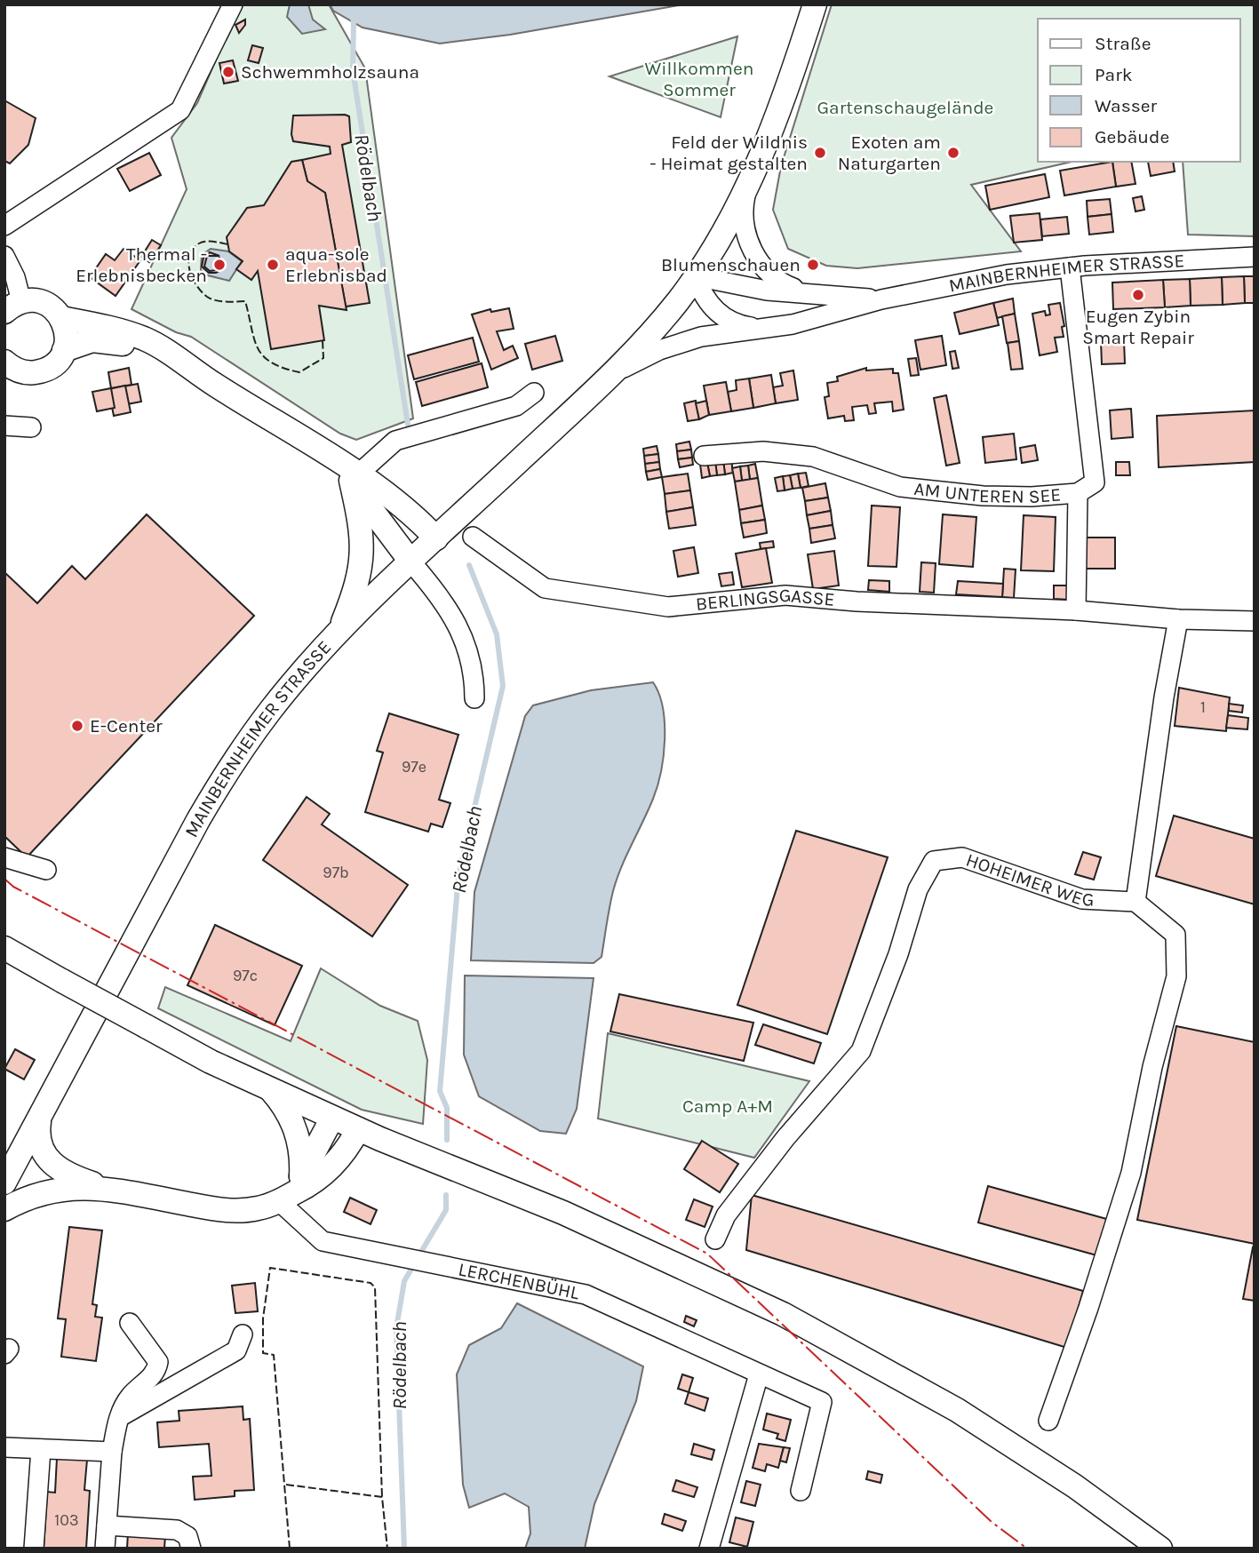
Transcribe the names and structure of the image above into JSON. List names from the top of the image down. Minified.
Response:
{"streets":{"main road":["MAINBERNHEIMER STRASSE"],"street":["AM UNTEREN SEE","BERLINGSGASSE","HOHEIMER WEG","LERCHENBÜHL"]},"crossings":[["MAINBERNHEIMER STRASSE","AM UNTEREN SEE"]],"water":["Rödelbach"],"parks":["Willkommen Sommer","Gartenschaugelände","Camp A+M"],"places":["Schwemmholzsauna","Feld der Wildnis - Heimat gestalten","Exoten am Naturgarten","Thermal - Erlebnisbecken","aqua-sole Erlebnisbad","Blumenschauen","Eugen Zybin Smart Repair","E-Center"],"house_numbers":["1","97e","97b","97c","103"],"legend":["Straße","Park","Wasser","Gebäude"]}
